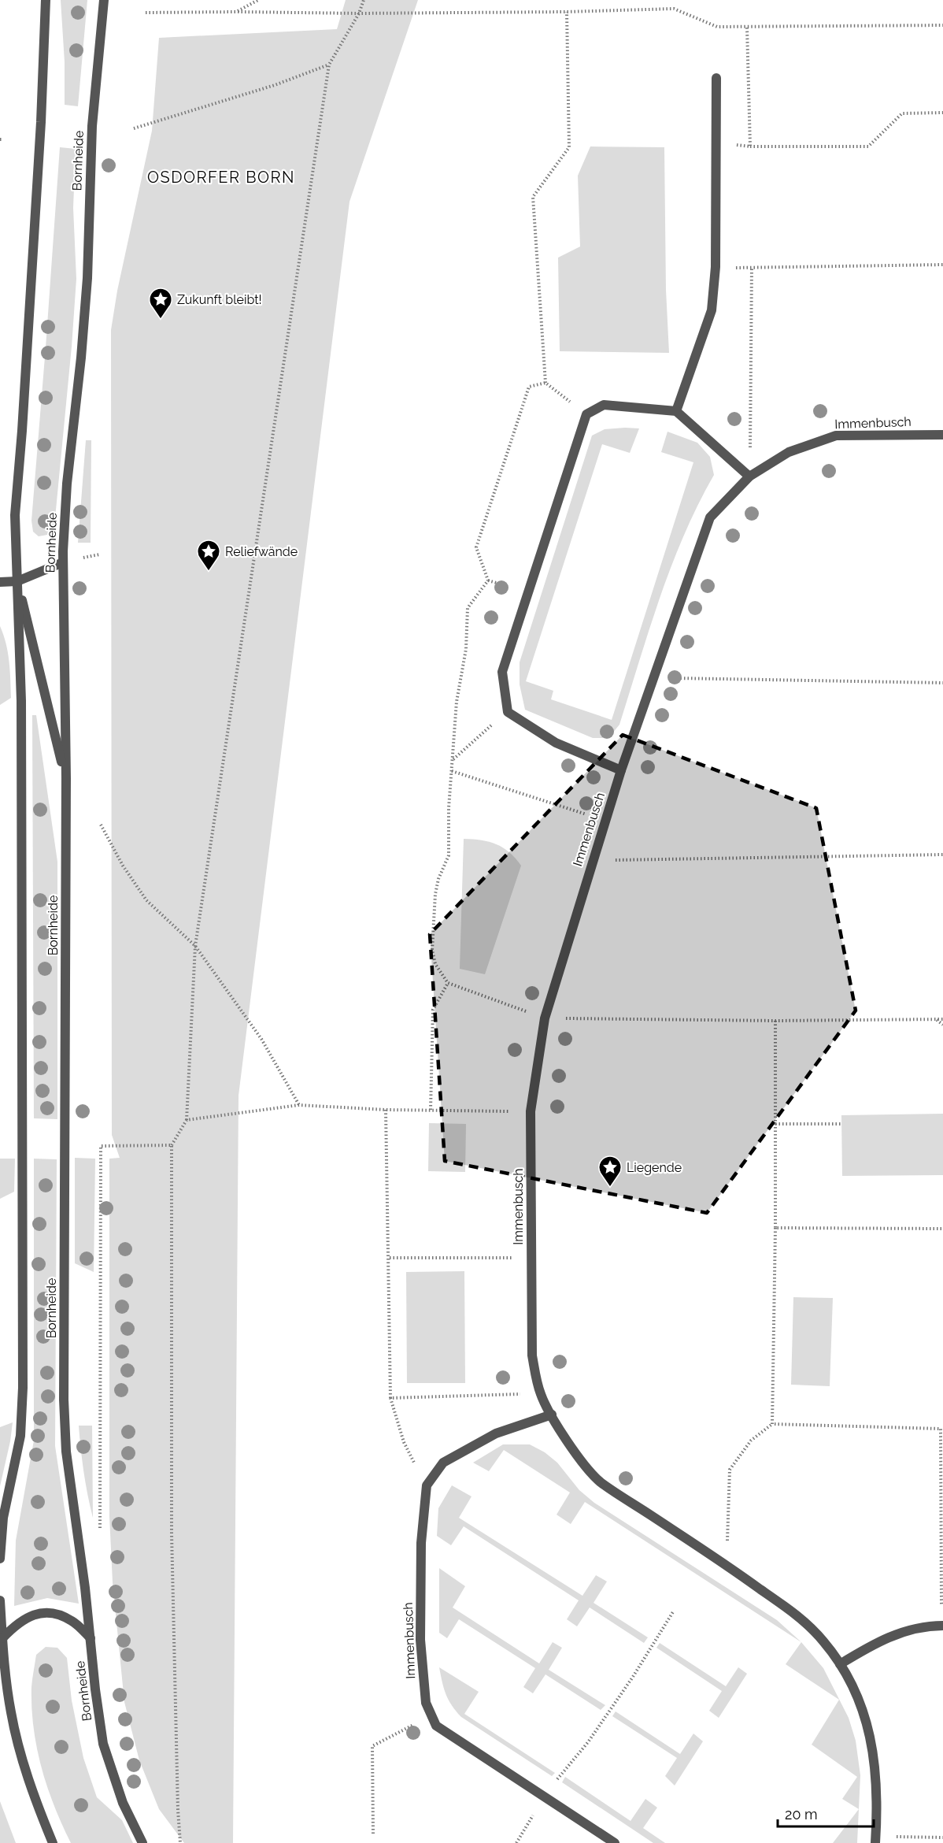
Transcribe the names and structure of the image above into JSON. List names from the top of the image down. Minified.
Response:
{"streets":{"street":["Bornheide","Immenbusch"]},"districts":["OSDORFER BORN"],"places":{"place":["Zukunft bleibt!","Reliefwände","Liegende"]},"scale_bar":"20 m"}
